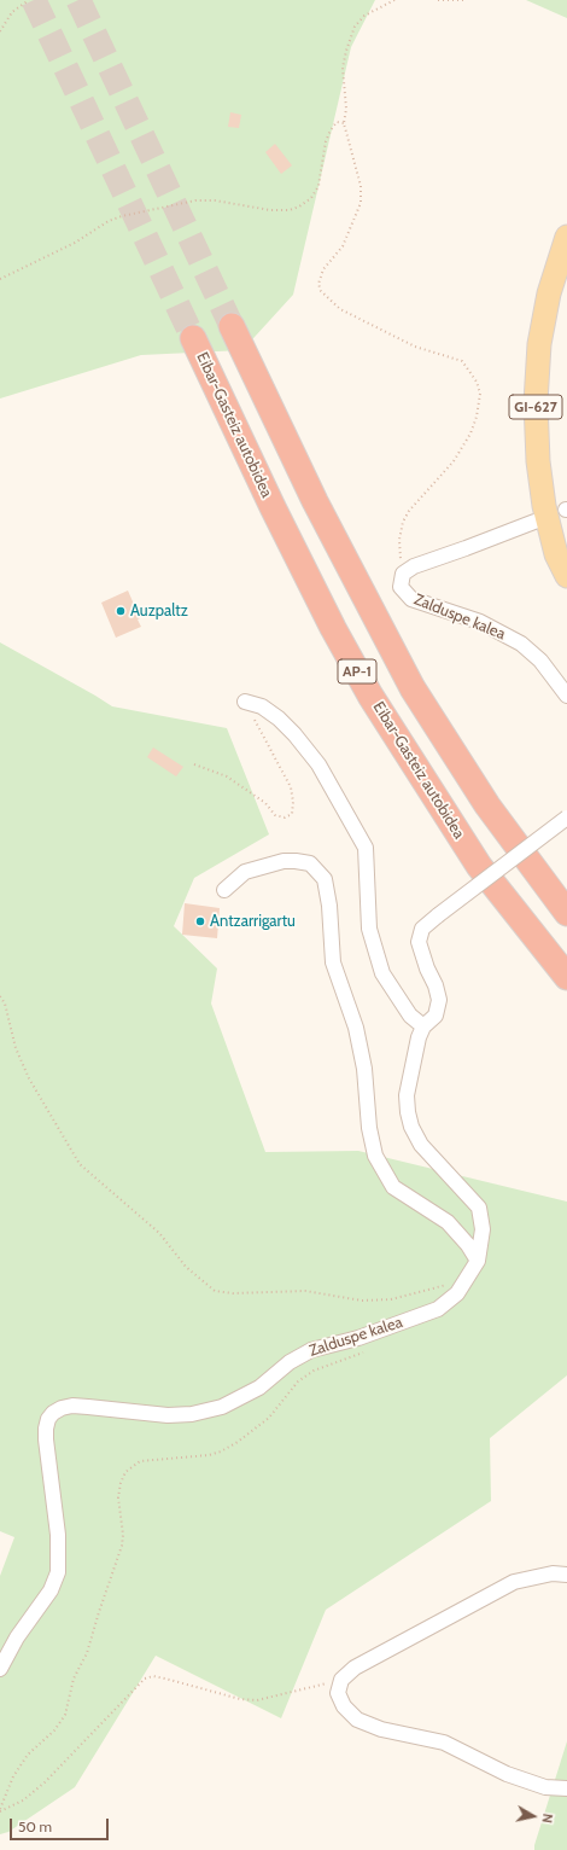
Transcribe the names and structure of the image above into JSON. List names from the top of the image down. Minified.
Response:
{"streets":{"highway":["Eibar-Gasteiz autobidea","AP-1"],"main road":["GI-627"],"street":["Zalduspe kalea"]},"places":["Auzpaltz","Antzarrigartu"],"scale_bar":"50 m","north":"right"}
